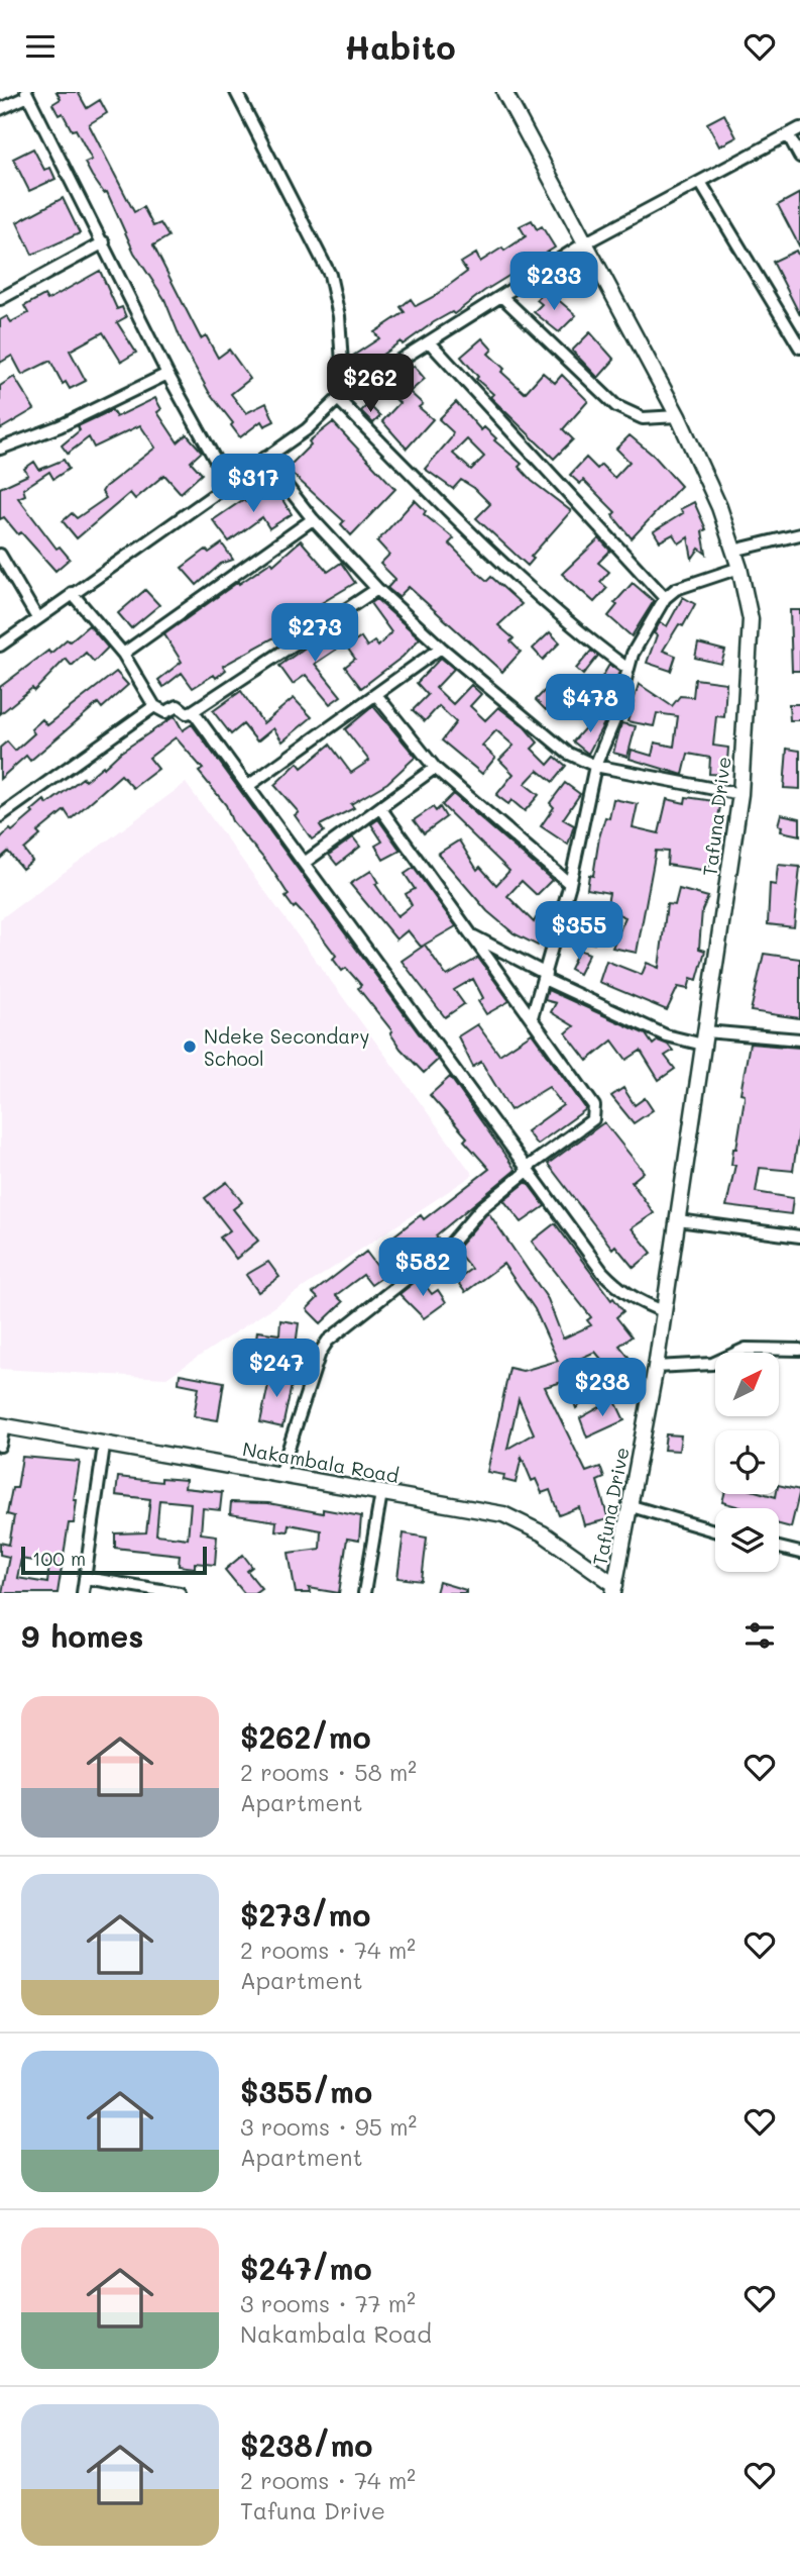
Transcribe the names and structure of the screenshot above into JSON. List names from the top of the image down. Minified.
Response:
{"streets":{"main road":["Tafuna Drive","Nakambala Road"]},"crossings":[["Tafuna Drive","Nakambala Road"]],"places":["Ndeke Secondary School"],"scale_bar":"100 m","north":"top right","page":{"header":"Habito","price":["$233","$262","$317","$273","$478","$355","$582","$247","$238"],"scale":"100 m","heading":"9 homes","list":[{"name":"$262/mo","note":"2 rooms · 58 m² · Apartment"},{"name":"$273/mo","note":"2 rooms · 74 m² · Apartment"},{"name":"$355/mo","note":"3 rooms · 95 m² · Apartment"},{"name":"$247/mo","note":"3 rooms · 77 m² · Nakambala Road"},{"name":"$238/mo","note":"2 rooms · 74 m² · Tafuna Drive"}]}}
